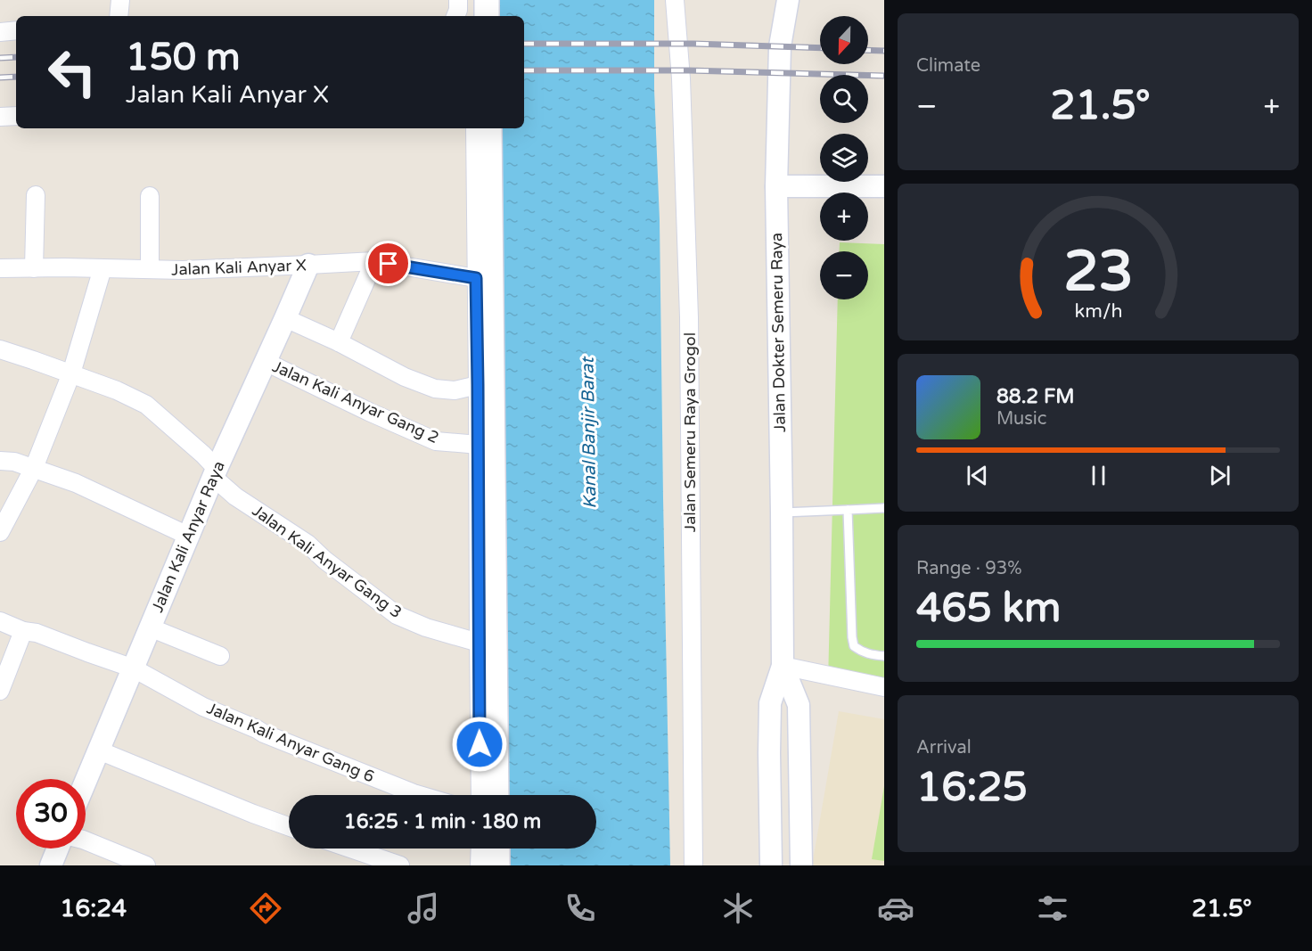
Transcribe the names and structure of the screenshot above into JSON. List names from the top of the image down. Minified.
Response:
{"streets":{"street":["Jalan Kali Anyar X","Jalan Dokter Semeru Raya","Jalan Kali Anyar Gang 2","Jalan Semeru Raya Grogol","Jalan Kali Anyar Raya","Jalan Kali Anyar Gang 3","Jalan Kali Anyar Gang 6"]},"crossings":[["Jalan Kali Anyar X","Jalan Kali Anyar Raya"],["Jalan Kali Anyar Gang 2","Jalan Kali Anyar Raya"],["Jalan Kali Anyar Raya","Jalan Kali Anyar Gang 3"],["Jalan Kali Anyar Raya","Jalan Kali Anyar Gang 6"]],"water":["Kanal Banjir Barat"],"north":"bottom","page":{"tile":["Climate",["Range · 93%","465 km"],["Arrival","16:25"]],"map_buttons":["+","−"],"turn":["150 m","Jalan Kali Anyar X"],"heat":["−","21.5°","+"],"song":["88.2 FM","Music"],"limit":"30","trip":"16:25 · 1 min · 180 m","tabs":["16:24","21.5°"],"gauge":["23","km/h"]}}
